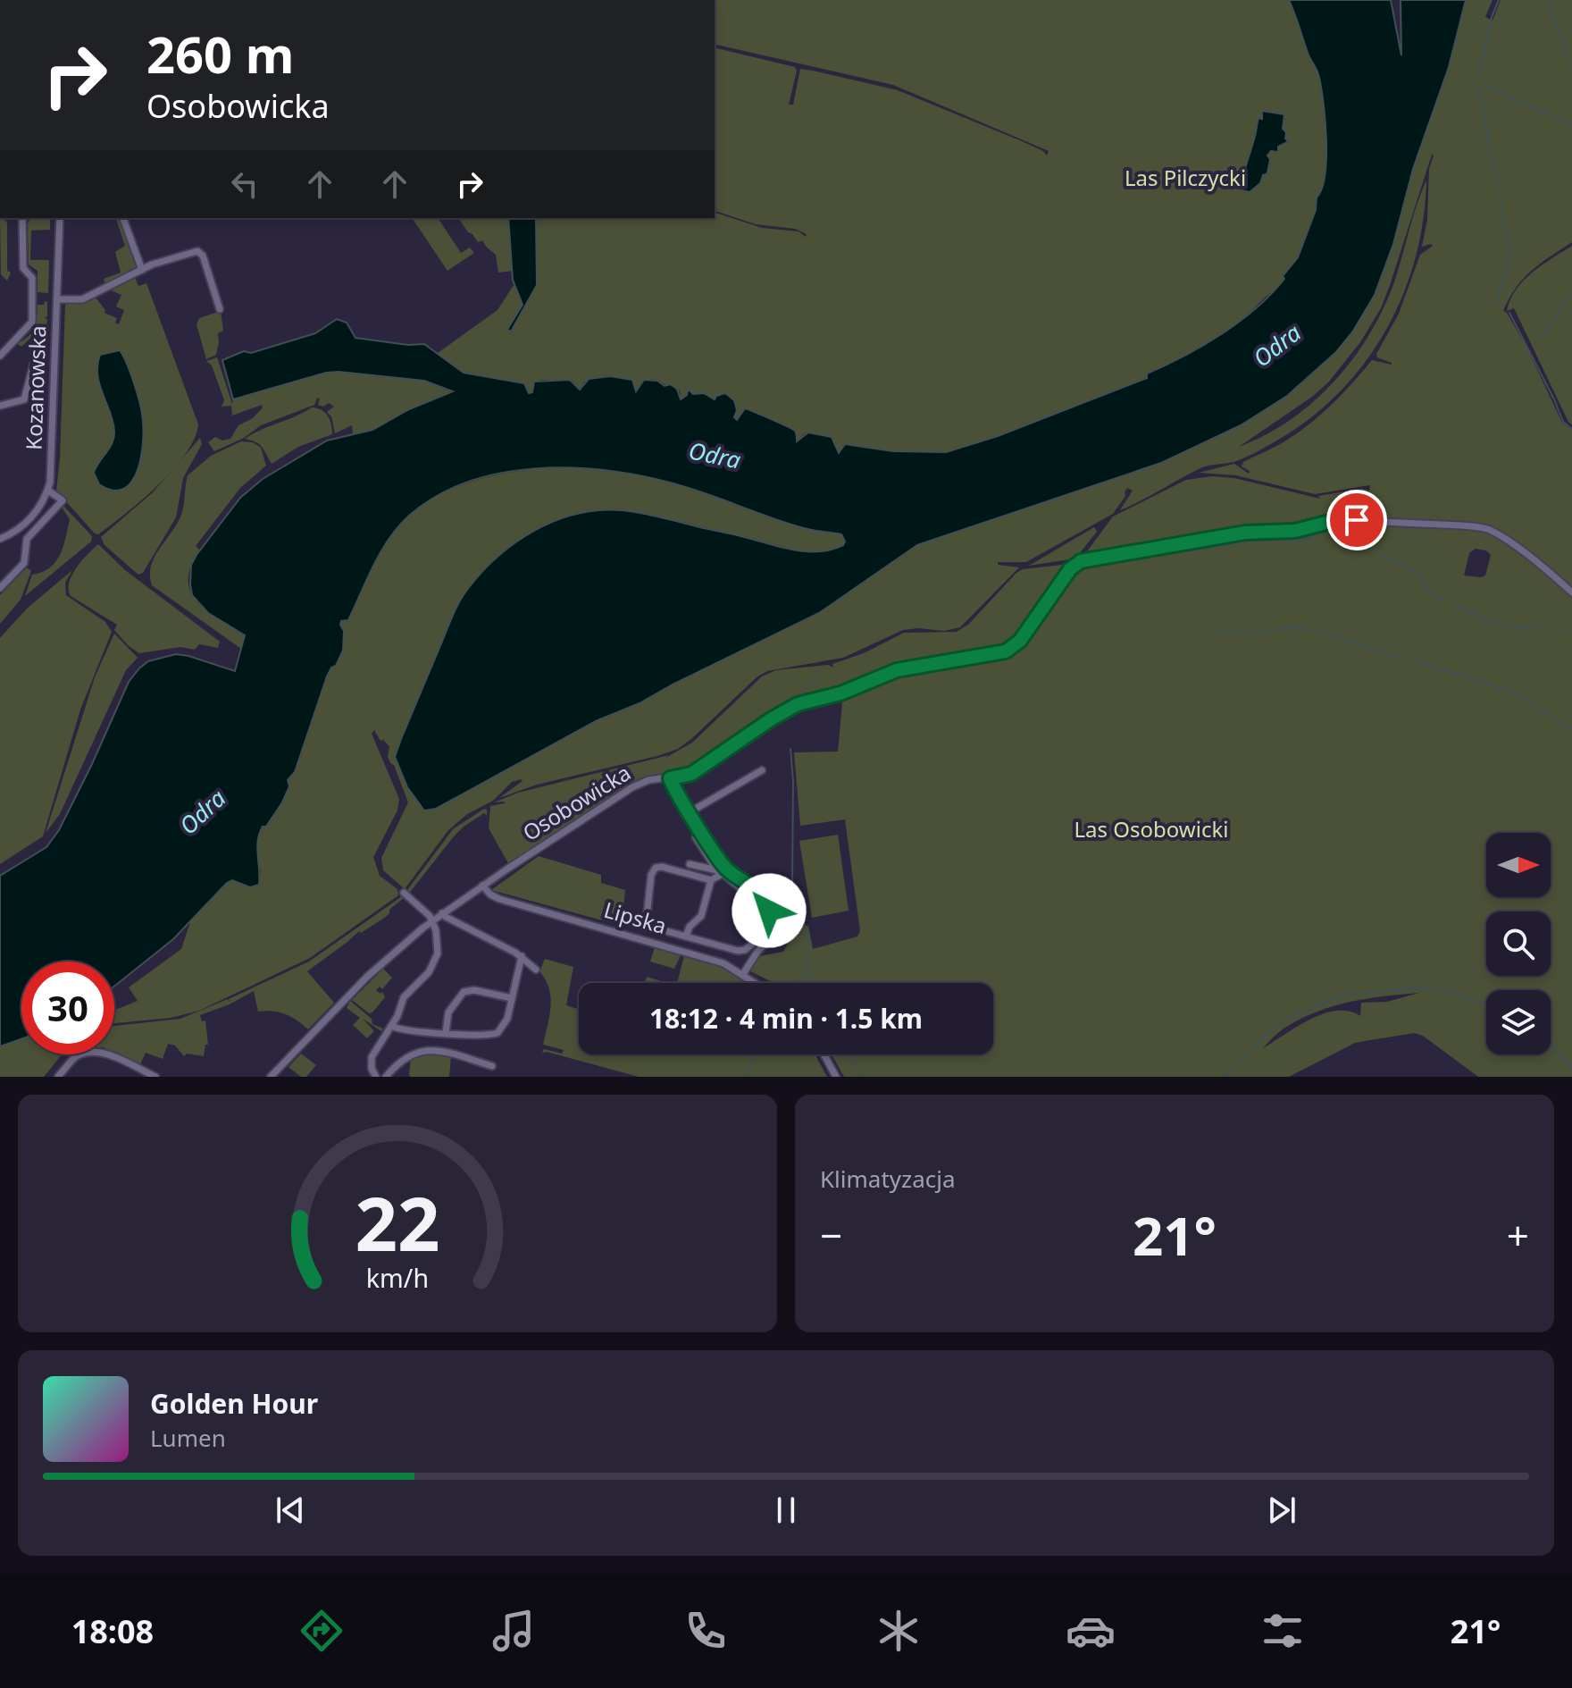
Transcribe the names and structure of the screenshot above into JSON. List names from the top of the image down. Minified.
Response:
{"streets":{"street":["Kozanowska","Osobowicka","Lipska"]},"crossings":[["Osobowicka","Lipska"]],"water":["Odra"],"parks":["Las Pilczycki","Las Osobowicki"],"north":"right","page":{"turn":["260 m","Osobowicka"],"limit":"30","trip":"18:12 · 4 min · 1.5 km","tile":"Klimatyzacja","heat":["−","21°","+"],"song":["Golden Hour","Lumen"],"tabs":["18:08","21°"],"gauge":["22","km/h"]}}
